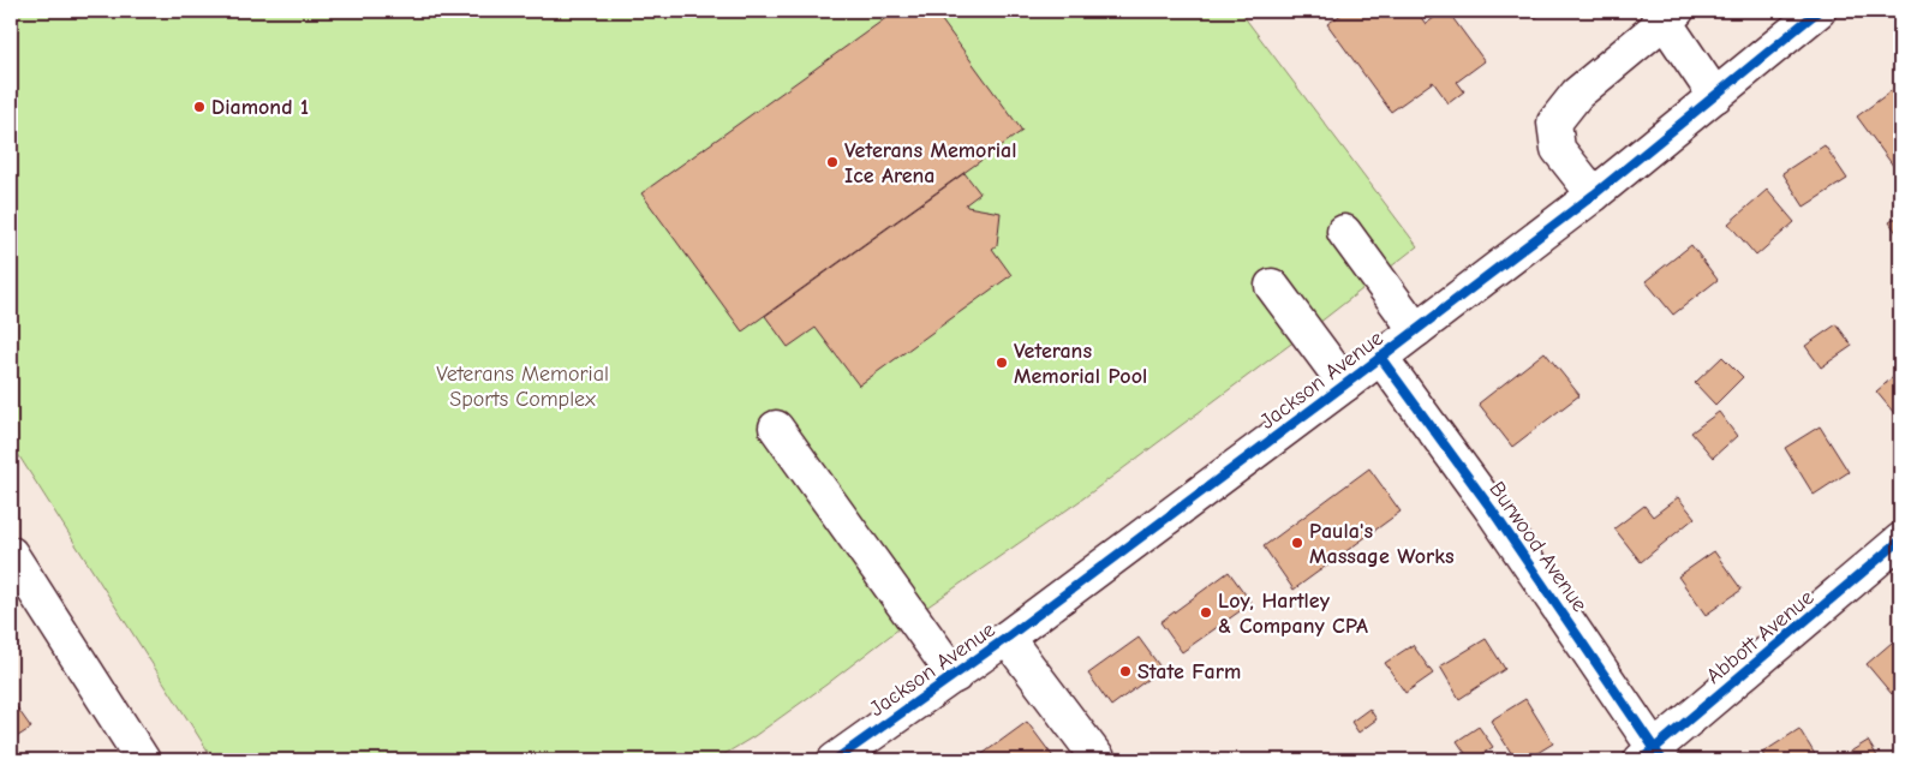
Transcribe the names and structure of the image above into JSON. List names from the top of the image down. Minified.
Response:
{"streets":{"main road":["Jackson Avenue","Burwood Avenue","Abbott Avenue"]},"crossings":[["Jackson Avenue","Burwood Avenue"],["Burwood Avenue","Abbott Avenue"]],"parks":["Veterans Memorial Sports Complex"],"places":["Diamond 1","Veterans Memorial Ice Arena","Veterans Memorial Pool","Paula's Massage Works","Loy, Hartley & Company CPA","State Farm"]}
